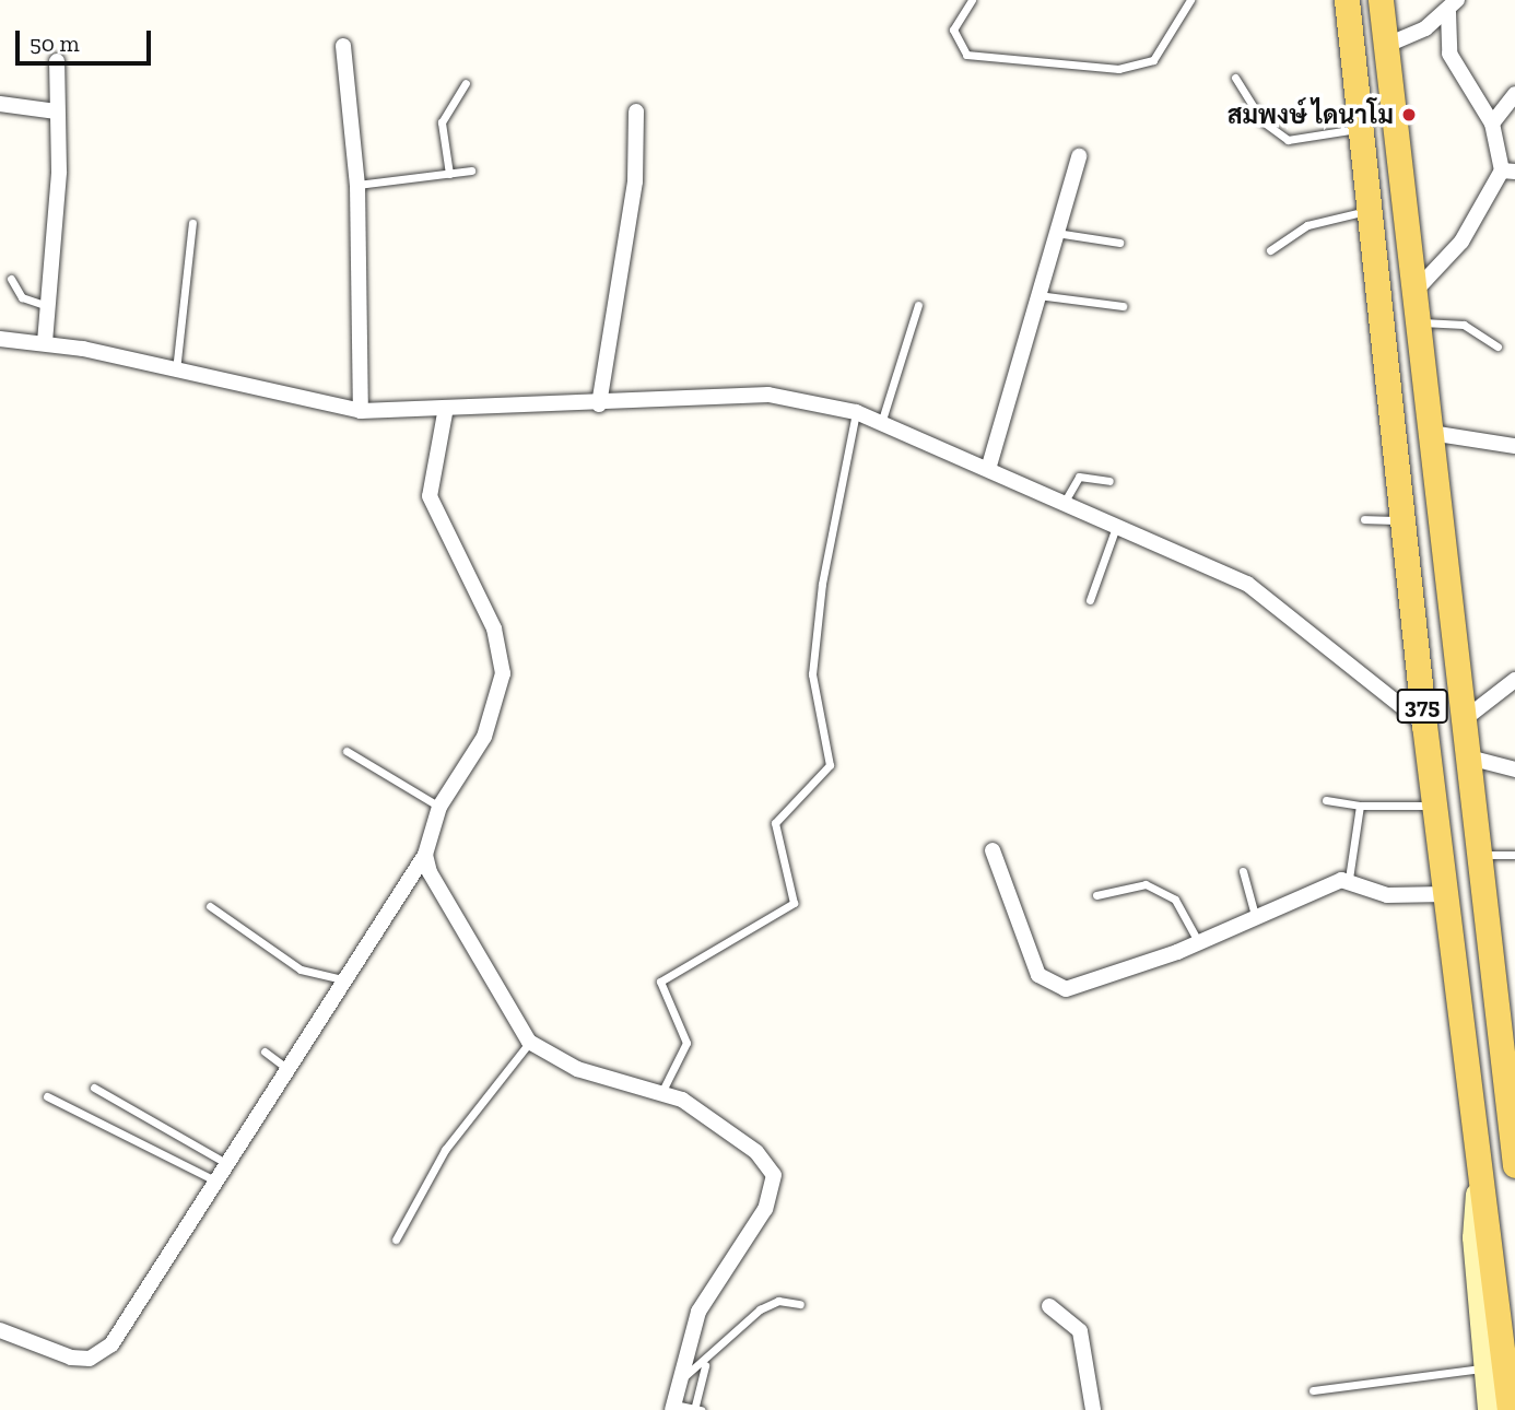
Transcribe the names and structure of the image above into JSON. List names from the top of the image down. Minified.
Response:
{"streets":{"main road":["375"]},"places":["สมพงษ์ ไดนาโม"],"scale_bar":"50 m"}
